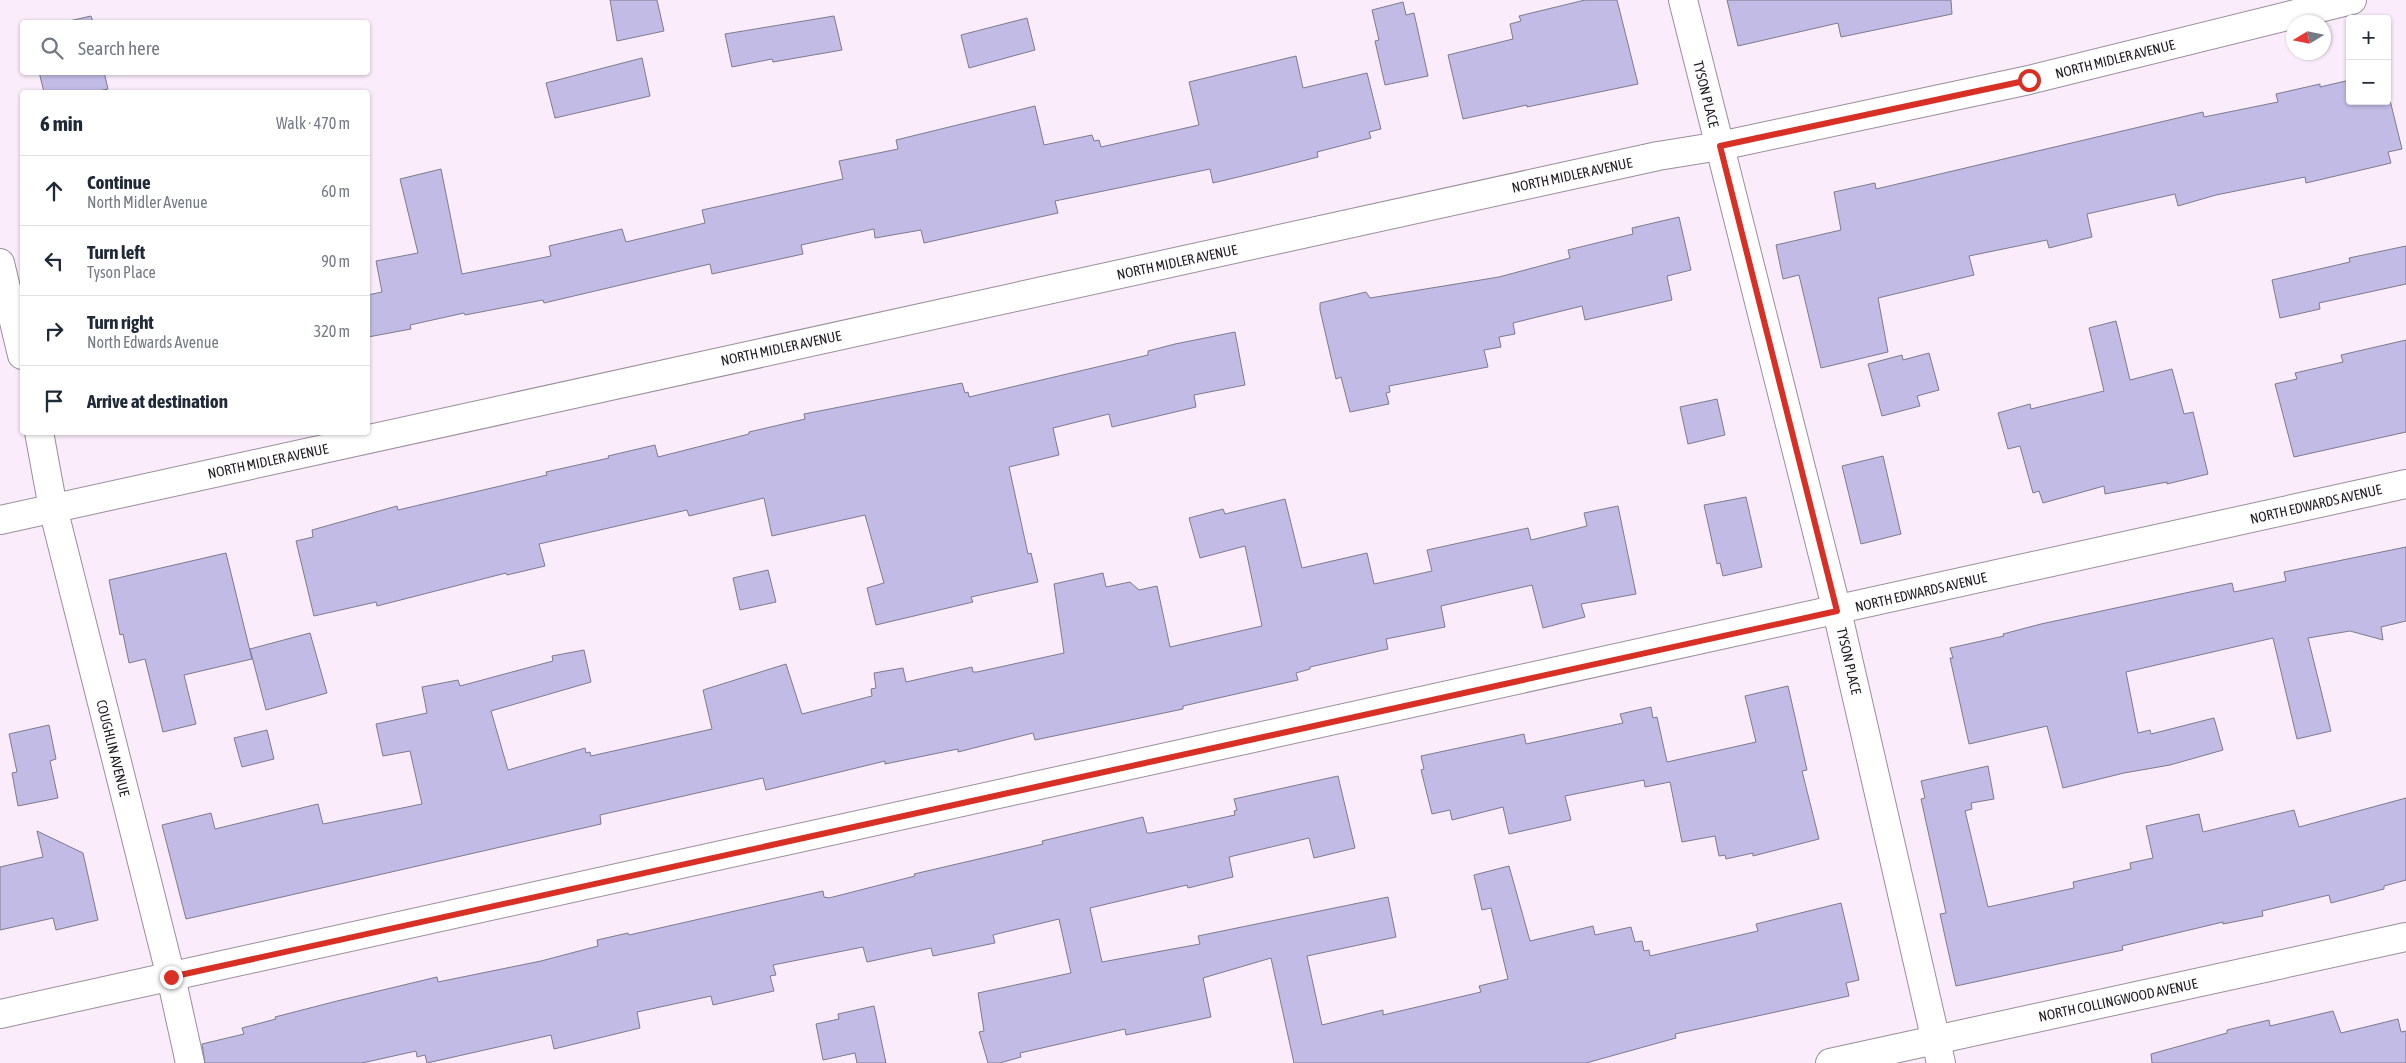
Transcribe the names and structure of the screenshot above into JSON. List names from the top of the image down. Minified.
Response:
{"streets":{"street":["NORTH MIDLER AVENUE","TYSON PLACE","NORTH EDWARDS AVENUE","COUGHLIN AVENUE","NORTH COLLINGWOOD AVENUE"]},"crossings":[["NORTH MIDLER AVENUE","TYSON PLACE"],["NORTH MIDLER AVENUE","COUGHLIN AVENUE"],["TYSON PLACE","NORTH EDWARDS AVENUE"],["TYSON PLACE","NORTH COLLINGWOOD AVENUE"],["NORTH EDWARDS AVENUE","COUGHLIN AVENUE"]],"north":"left","page":{"map_buttons":["+","−"],"search":"Search here","heading":["6 min","Walk · 470 m"],"list":[["Continue","North Midler Avenue","60 m"],["Turn left","Tyson Place","90 m"],["Turn right","North Edwards Avenue","320 m"],"Arrive at destination"]}}
